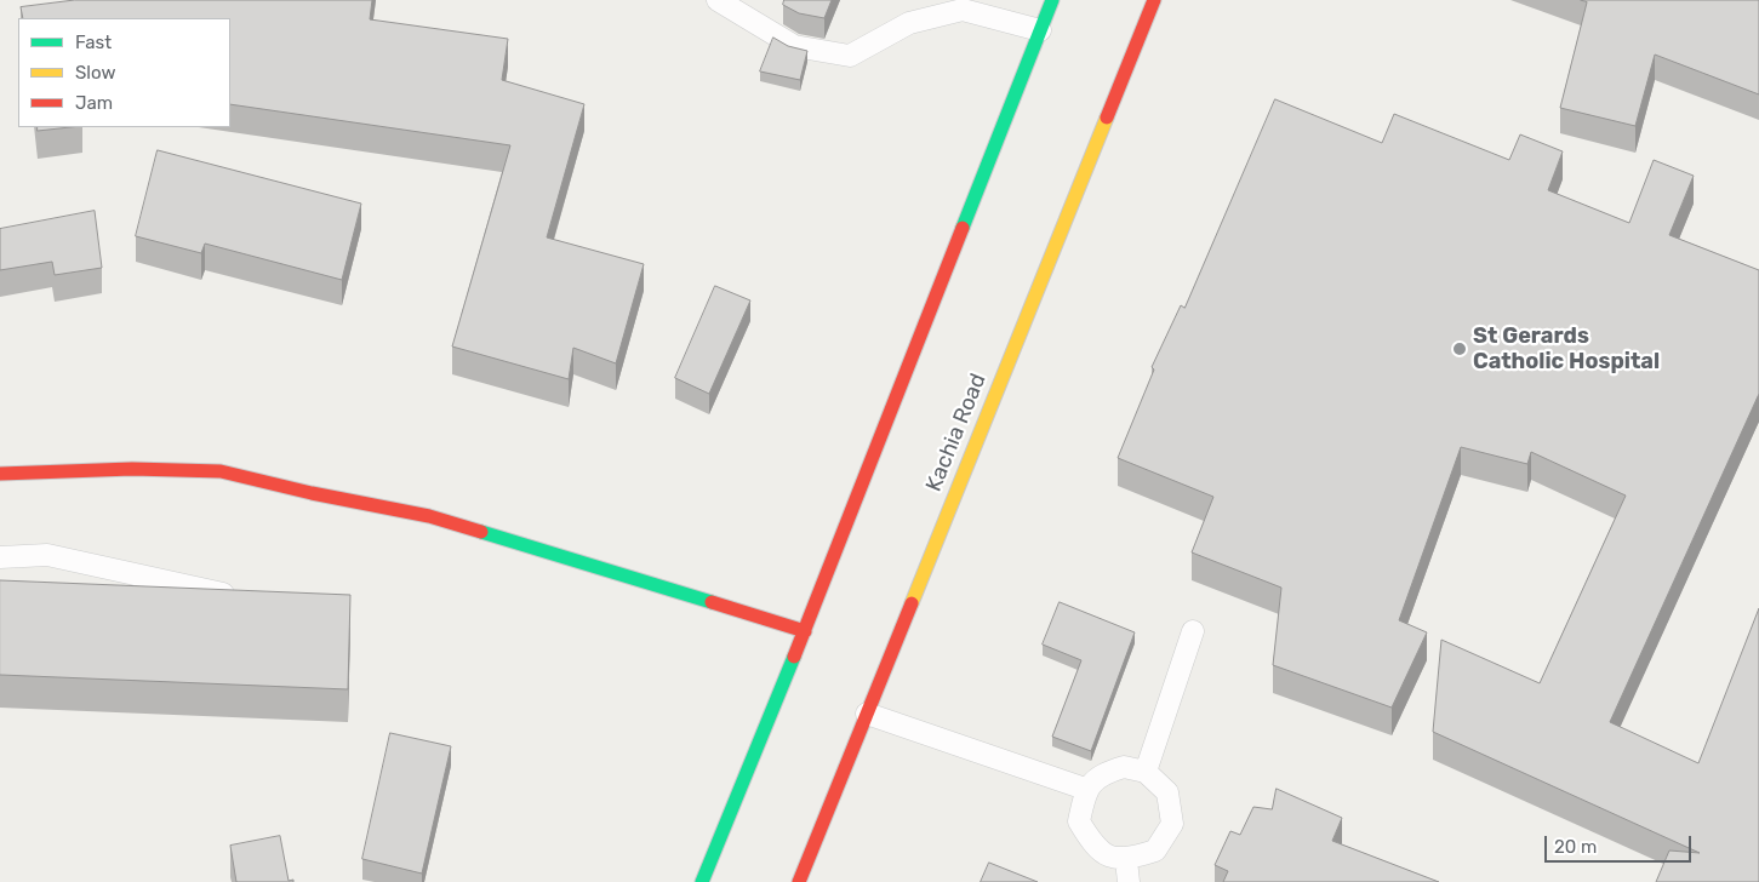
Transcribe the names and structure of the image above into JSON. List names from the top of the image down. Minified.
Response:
{"streets":{"main road":["Kachia Road"]},"places":["St Gerards Catholic Hospital"],"legend":["Fast","Slow","Jam"],"scale_bar":"20 m"}
